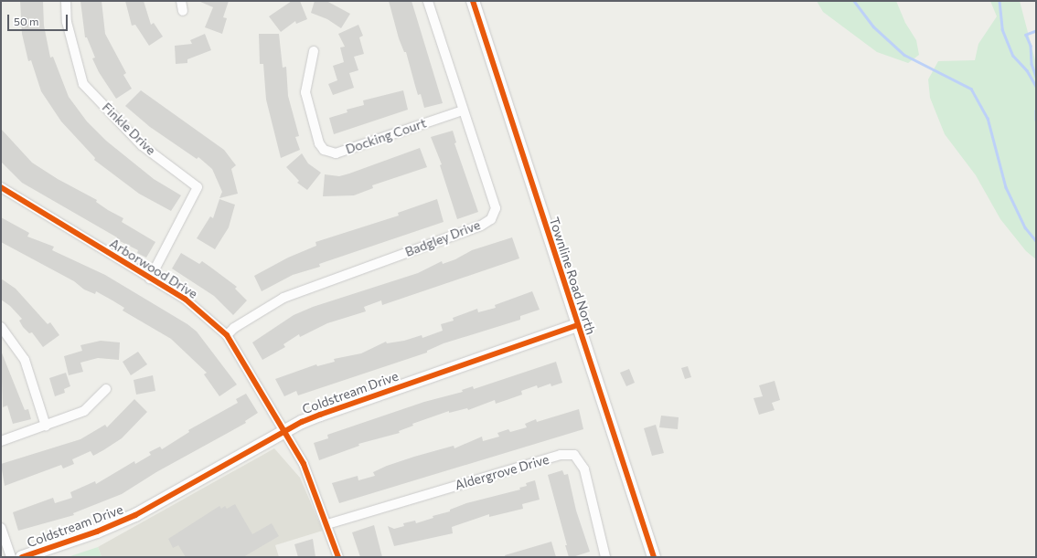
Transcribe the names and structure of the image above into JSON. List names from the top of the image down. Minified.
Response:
{"streets":{"street":["Finkle Drive","Docking Court","Badgley Drive","Arborwood Drive","Townline Road North","Coldstream Drive","Aldergrove Drive"]},"crossings":[["Finkle Drive","Arborwood Drive"],["Docking Court","Badgley Drive"],["Badgley Drive","Arborwood Drive"],["Arborwood Drive","Coldstream Drive"],["Arborwood Drive","Aldergrove Drive"],["Townline Road North","Coldstream Drive"]],"scale_bar":"50 m"}
